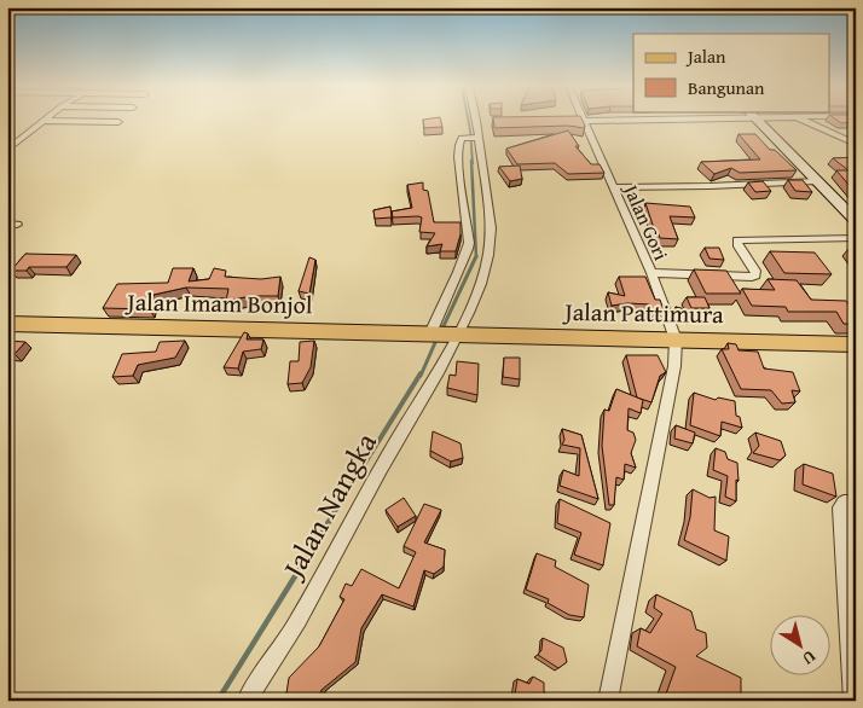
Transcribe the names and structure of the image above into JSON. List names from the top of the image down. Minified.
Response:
{"streets":{"main road":["Jalan Imam Bonjol","Jalan Pattimura"],"street":["Jalan Gori","Jalan Nangka"]},"crossings":[["Jalan Gori","Jalan Pattimura"],["Jalan Imam Bonjol","Jalan Pattimura"],["Jalan Pattimura","Jalan Nangka"]],"legend":["Jalan","Bangunan"],"north":"bottom right"}
